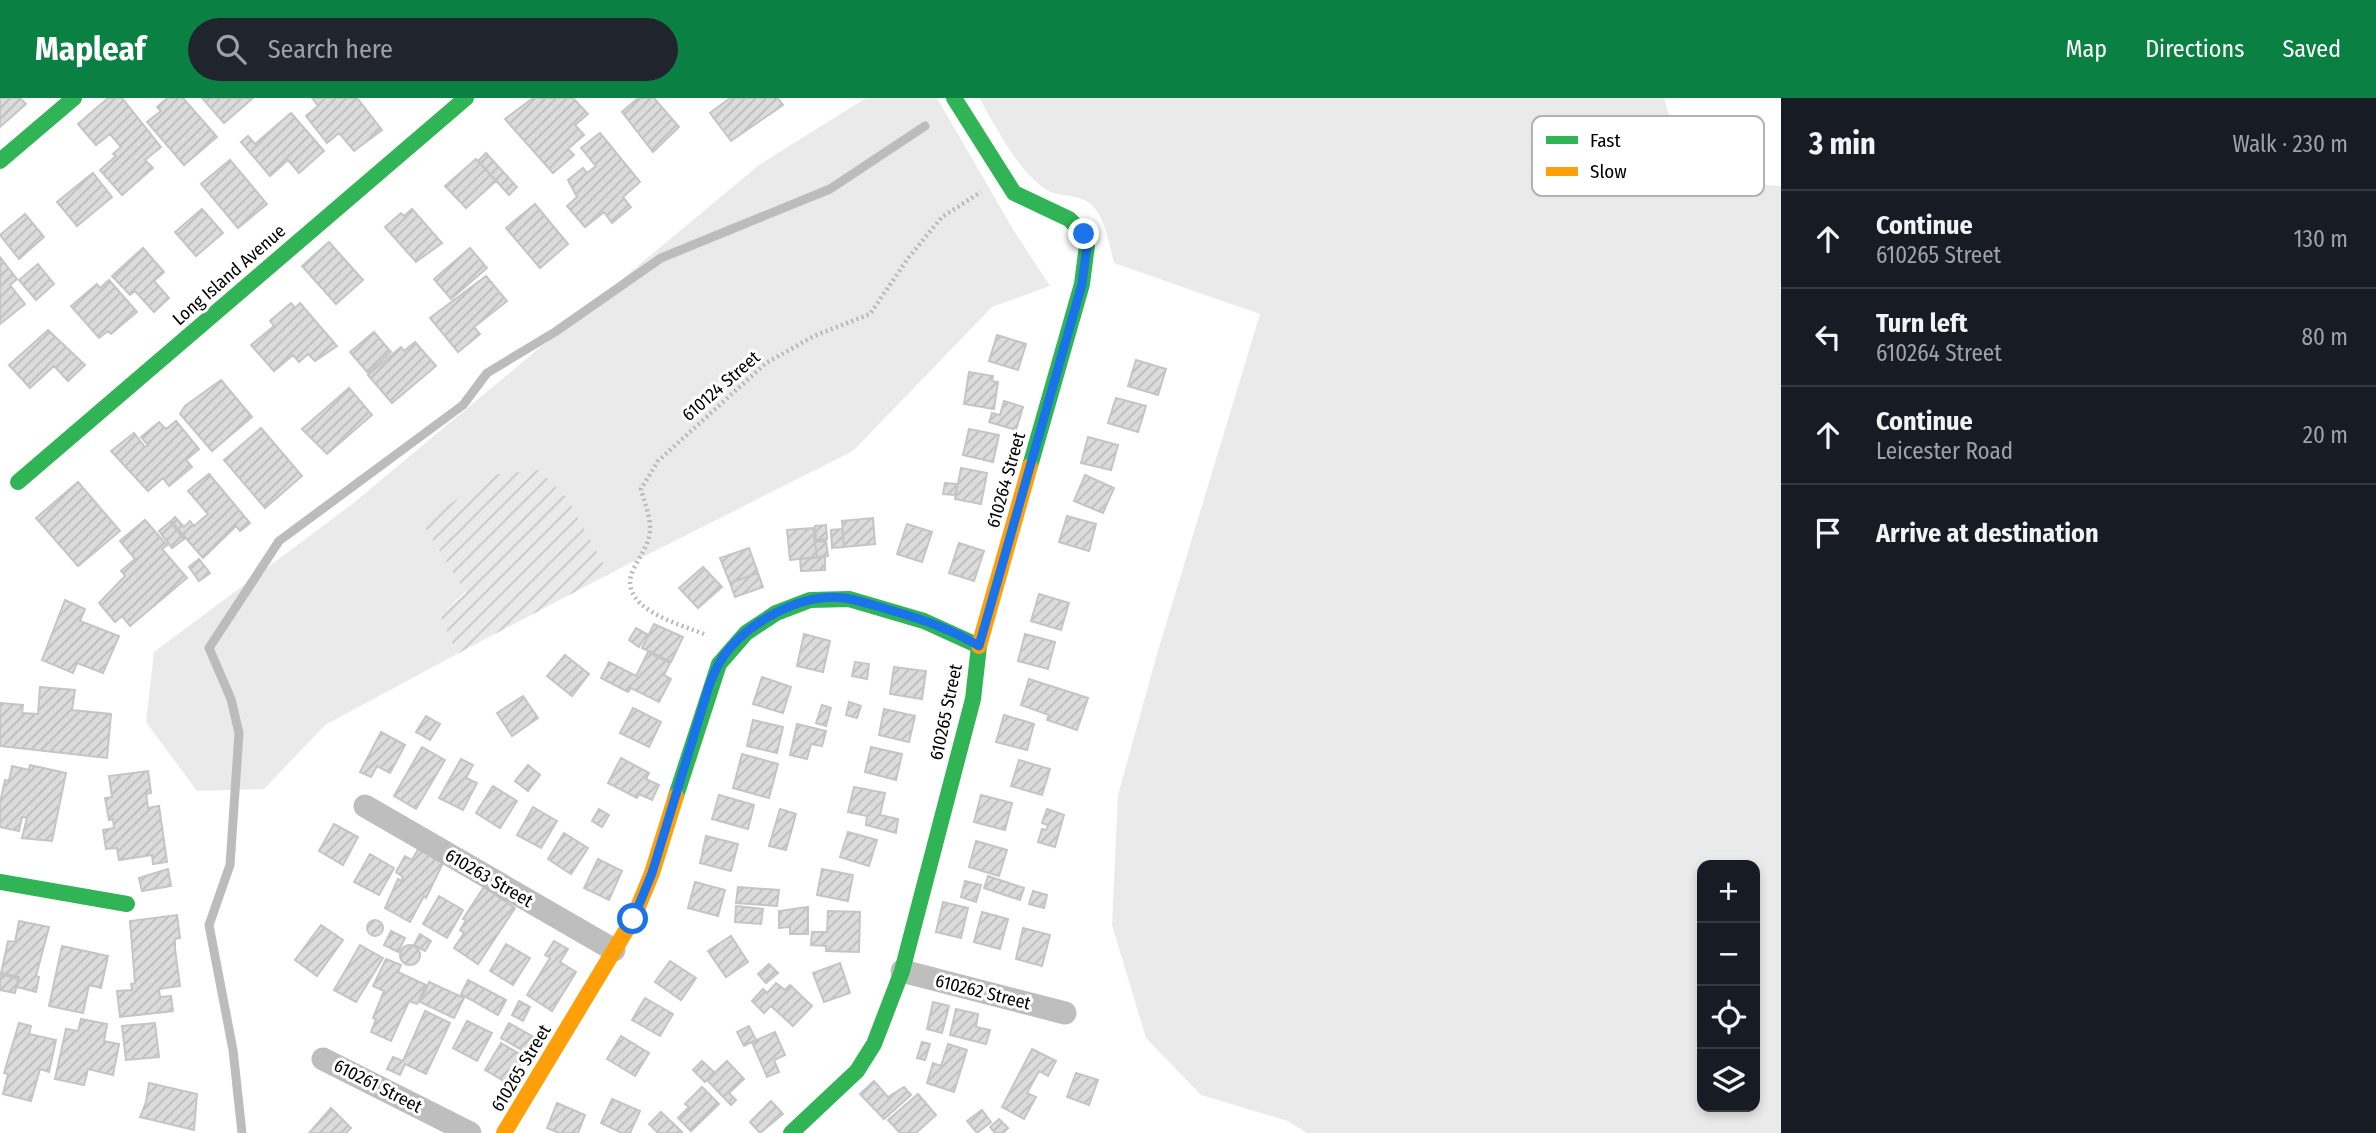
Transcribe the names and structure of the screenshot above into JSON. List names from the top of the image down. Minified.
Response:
{"streets":{"street":["Long Island Avenue","610264 Street","610265 Street","610263 Street","610262 Street","610261 Street"],"path":["610124 Street"]},"crossings":[["610124 Street","610264 Street"],["610124 Street","610265 Street"],["610264 Street","610265 Street"],["610265 Street","610263 Street"],["610265 Street","610262 Street"]],"legend":["Fast","Slow"],"page":{"header":"Mapleaf","search":"Search here","nav":["Map","Directions","Saved"],"heading":["3 min","Walk · 230 m"],"list":[["Continue","610265 Street","130 m"],["Turn left","610264 Street","80 m"],["Continue","Leicester Road","20 m"],"Arrive at destination"],"map_buttons":["+","−"]}}
